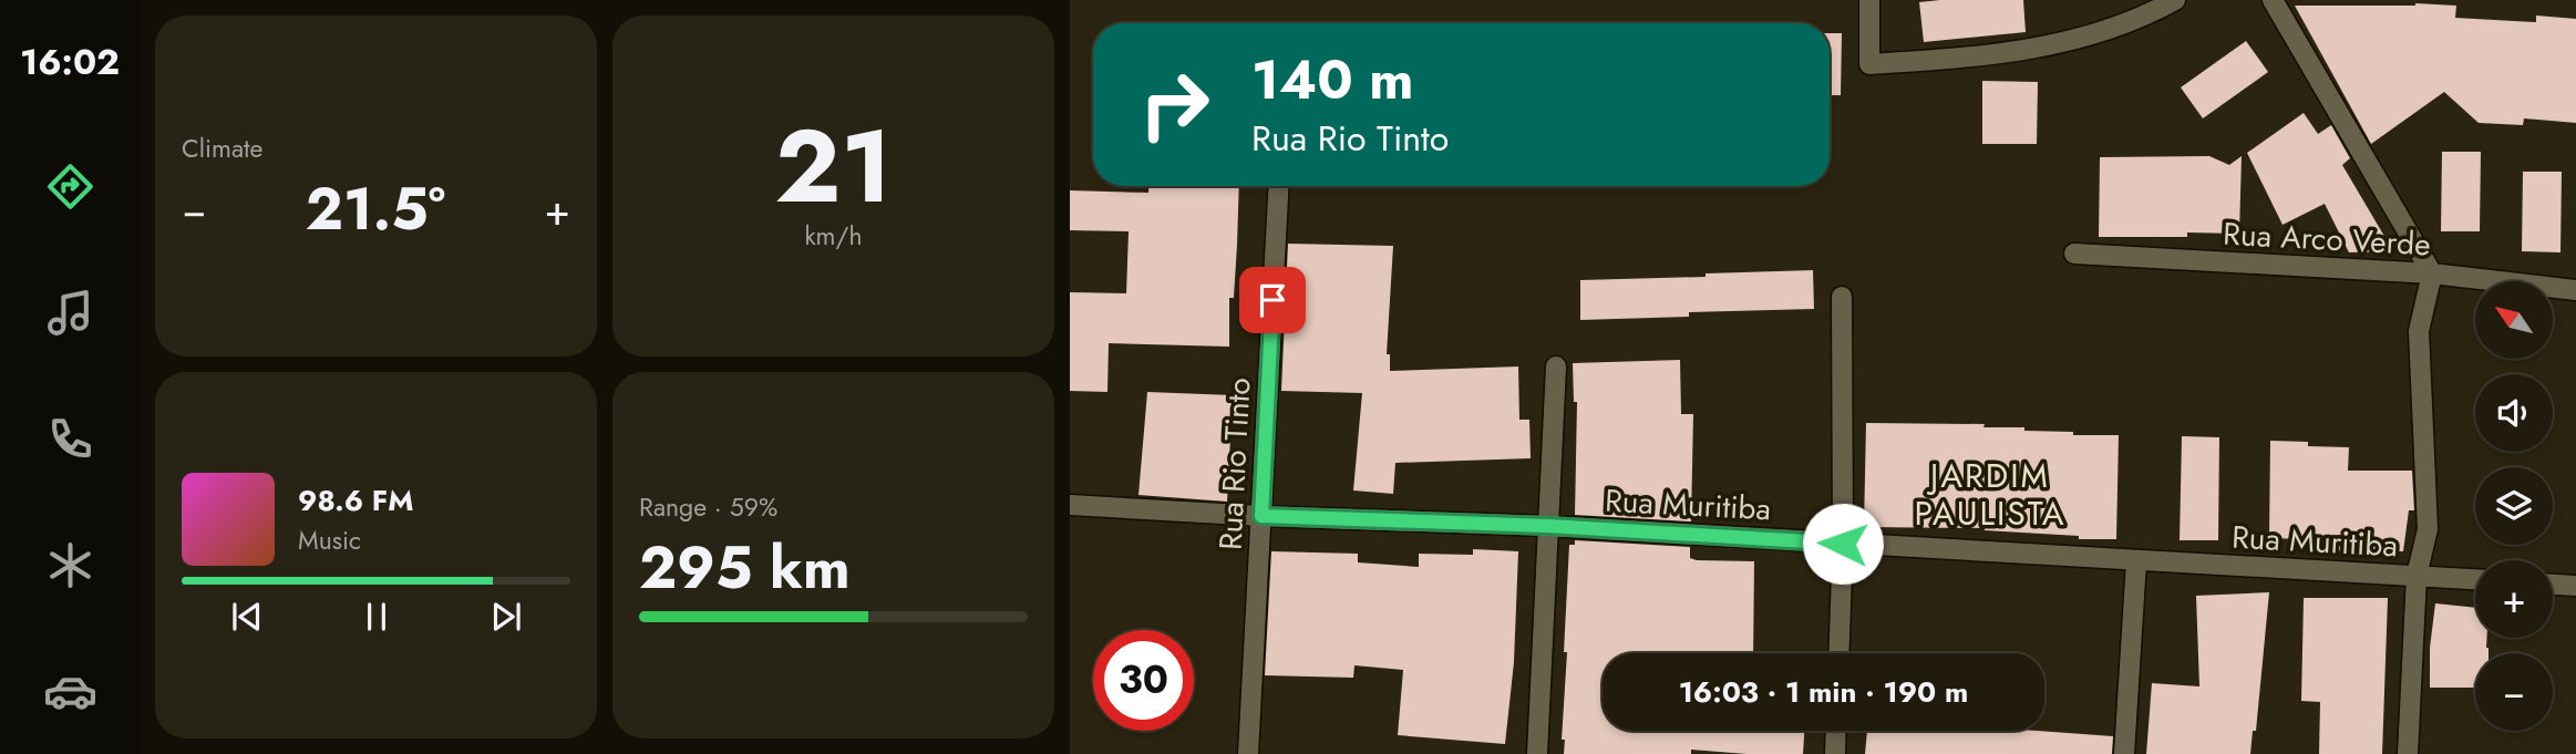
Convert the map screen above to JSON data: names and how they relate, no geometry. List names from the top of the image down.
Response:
{
  "streets": {
    "street": ["Rua Arco Verde", "Rua Rio Tinto", "Rua Muritiba"]
  },
  "crossings": [
    ["Rua Rio Tinto", "Rua Muritiba"]
  ],
  "districts": ["JARDIM PAULISTA"],
  "north": "top left",
  "page": {
    "tabs": "16:02",
    "tile": [
      "Climate",
      ["21", "km/h"],
      ["Range · 59%", "295 km"]
    ],
    "turn": ["140 m", "Rua Rio Tinto"],
    "heat": ["−", "21.5°", "+"],
    "map_buttons": ["+", "−"],
    "song": ["98.6 FM", "Music"],
    "limit": "30",
    "trip": "16:03 · 1 min · 190 m"
  }
}
